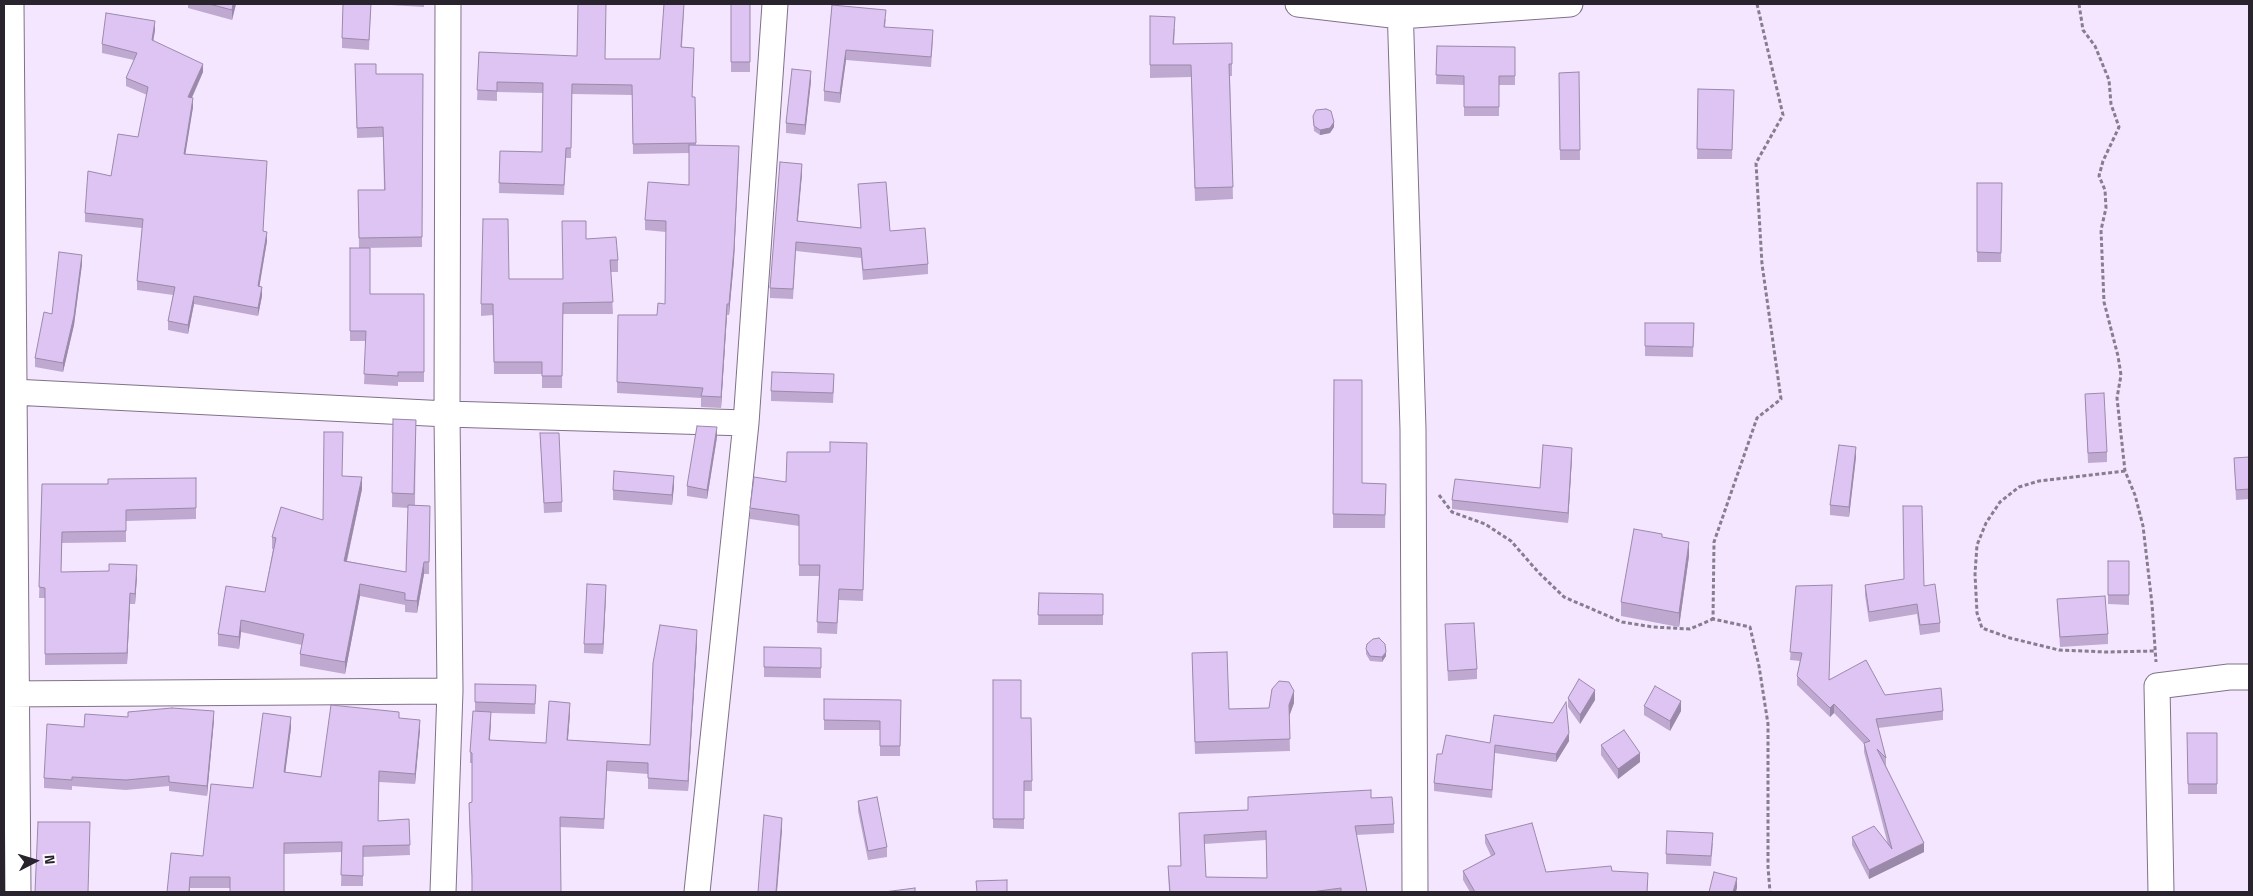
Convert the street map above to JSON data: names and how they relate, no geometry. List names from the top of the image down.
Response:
{
  "north": "right"
}
